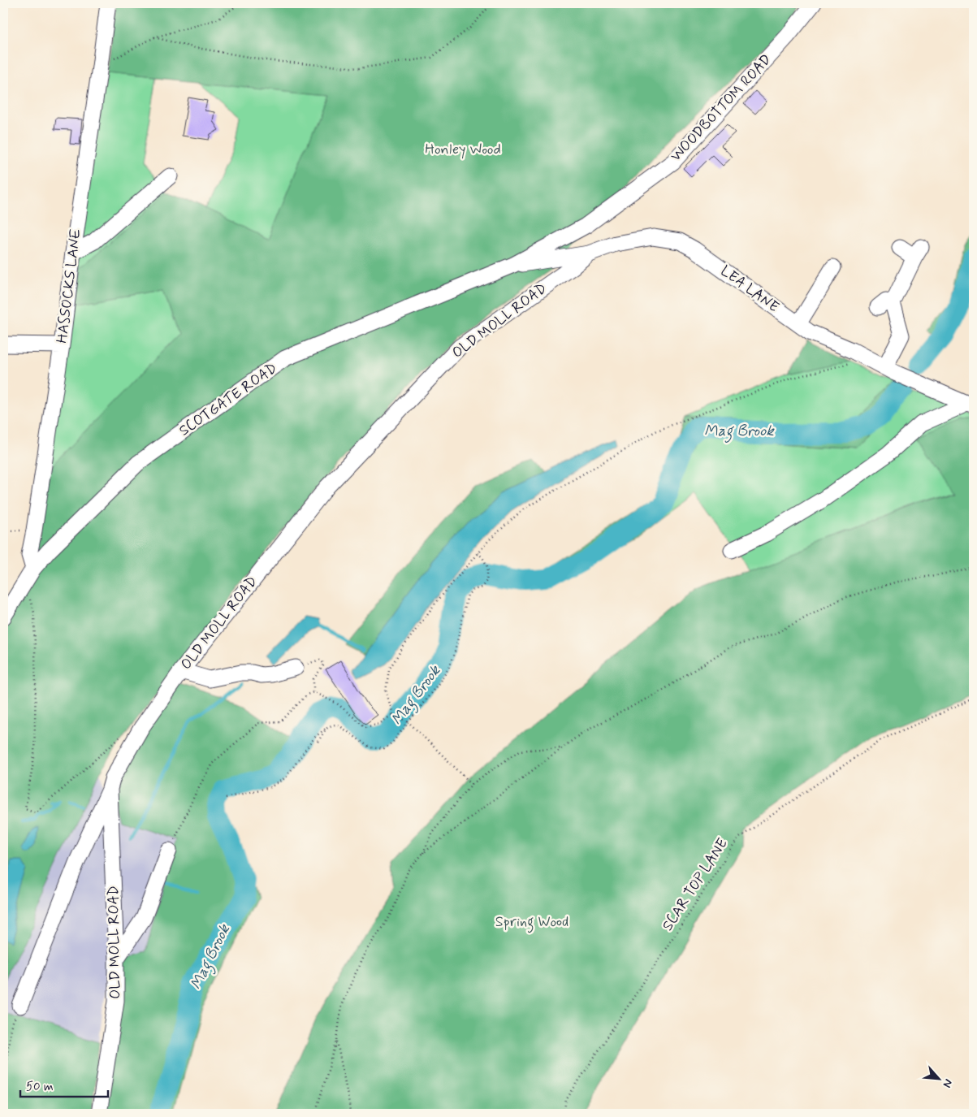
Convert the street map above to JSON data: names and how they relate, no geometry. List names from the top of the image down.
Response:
{
  "streets": {
    "street": [
      "WOODBOTTOM ROAD",
      "HASSOCKS LANE",
      "LEA LANE",
      "OLD MOLL ROAD",
      "SCOTGATE ROAD"
    ],
    "path": ["SCAR TOP LANE"]
  },
  "crossings": [
    ["WOODBOTTOM ROAD", "LEA LANE"],
    ["WOODBOTTOM ROAD", "SCOTGATE ROAD"],
    ["HASSOCKS LANE", "SCOTGATE ROAD"],
    ["LEA LANE", "OLD MOLL ROAD"],
    ["LEA LANE", "SCOTGATE ROAD"]
  ],
  "water": ["Mag Brook"],
  "parks": ["Honley Wood", "Spring Wood"],
  "scale_bar": "50 m",
  "north": "bottom right"
}
